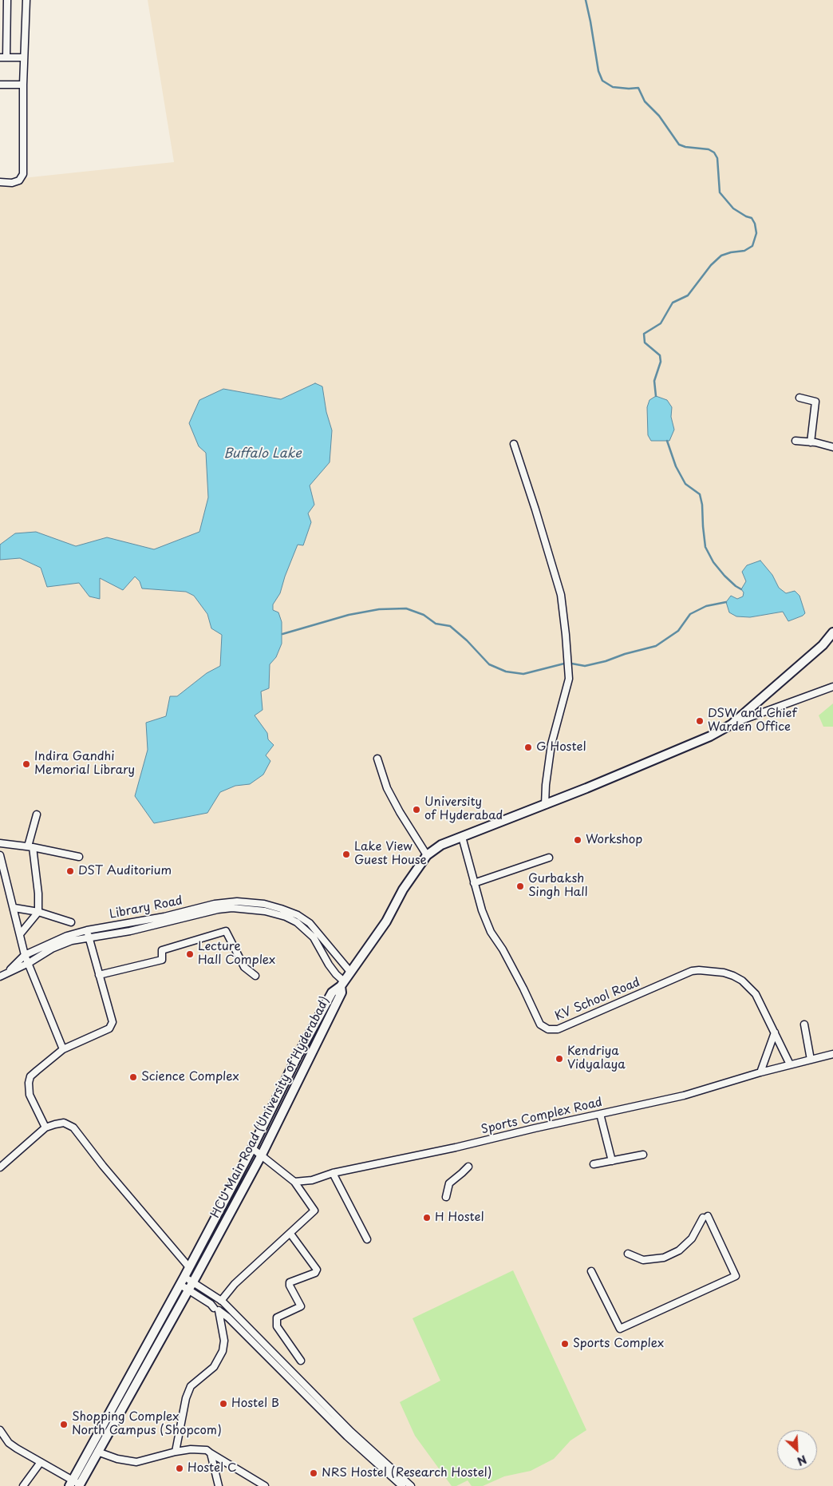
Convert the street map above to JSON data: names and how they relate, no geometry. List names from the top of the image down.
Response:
{
  "streets": {
    "street": [
      "Library Road",
      "KV School Road",
      "HCU Main Road (University of Hyderabad)",
      "Sports Complex Road"
    ]
  },
  "crossings": [
    ["KV School Road", "Sports Complex Road"]
  ],
  "water": ["Buffalo Lake"],
  "places": [
    "DSW and Chief Warden Office",
    "G Hostel",
    "Indira Gandhi Memorial Library",
    "University of Hyderabad",
    "Workshop",
    "Lake View Guest House",
    "DST Auditorium",
    "Gurbaksh Singh Hall",
    "Lecture Hall Complex",
    "Kendriya Vidyalaya",
    "Science Complex",
    "H Hostel",
    "Sports Complex",
    "Hostel B",
    "Shopping Complex North Campus (Shopcom)",
    "Hostel C",
    "NRS Hostel (Research Hostel)"
  ],
  "north": "bottom right"
}
